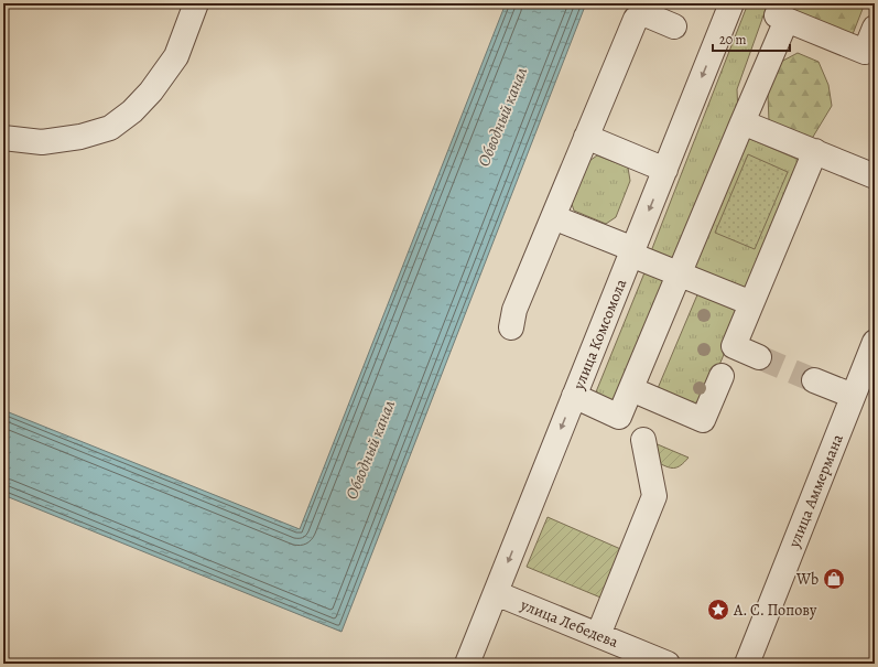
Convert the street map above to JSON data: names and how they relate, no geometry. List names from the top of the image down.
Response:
{
  "streets": {
    "street": ["улица Комсомола", "улица Аммермана", "улица Лебедева"]
  },
  "crossings": [
    ["улица Комсомола", "улица Лебедева"]
  ],
  "water": ["Обводный канал"],
  "places": {
    "shop": ["Wb"],
    "place": ["А. С. Попову"]
  },
  "scale_bar": "20 m"
}
